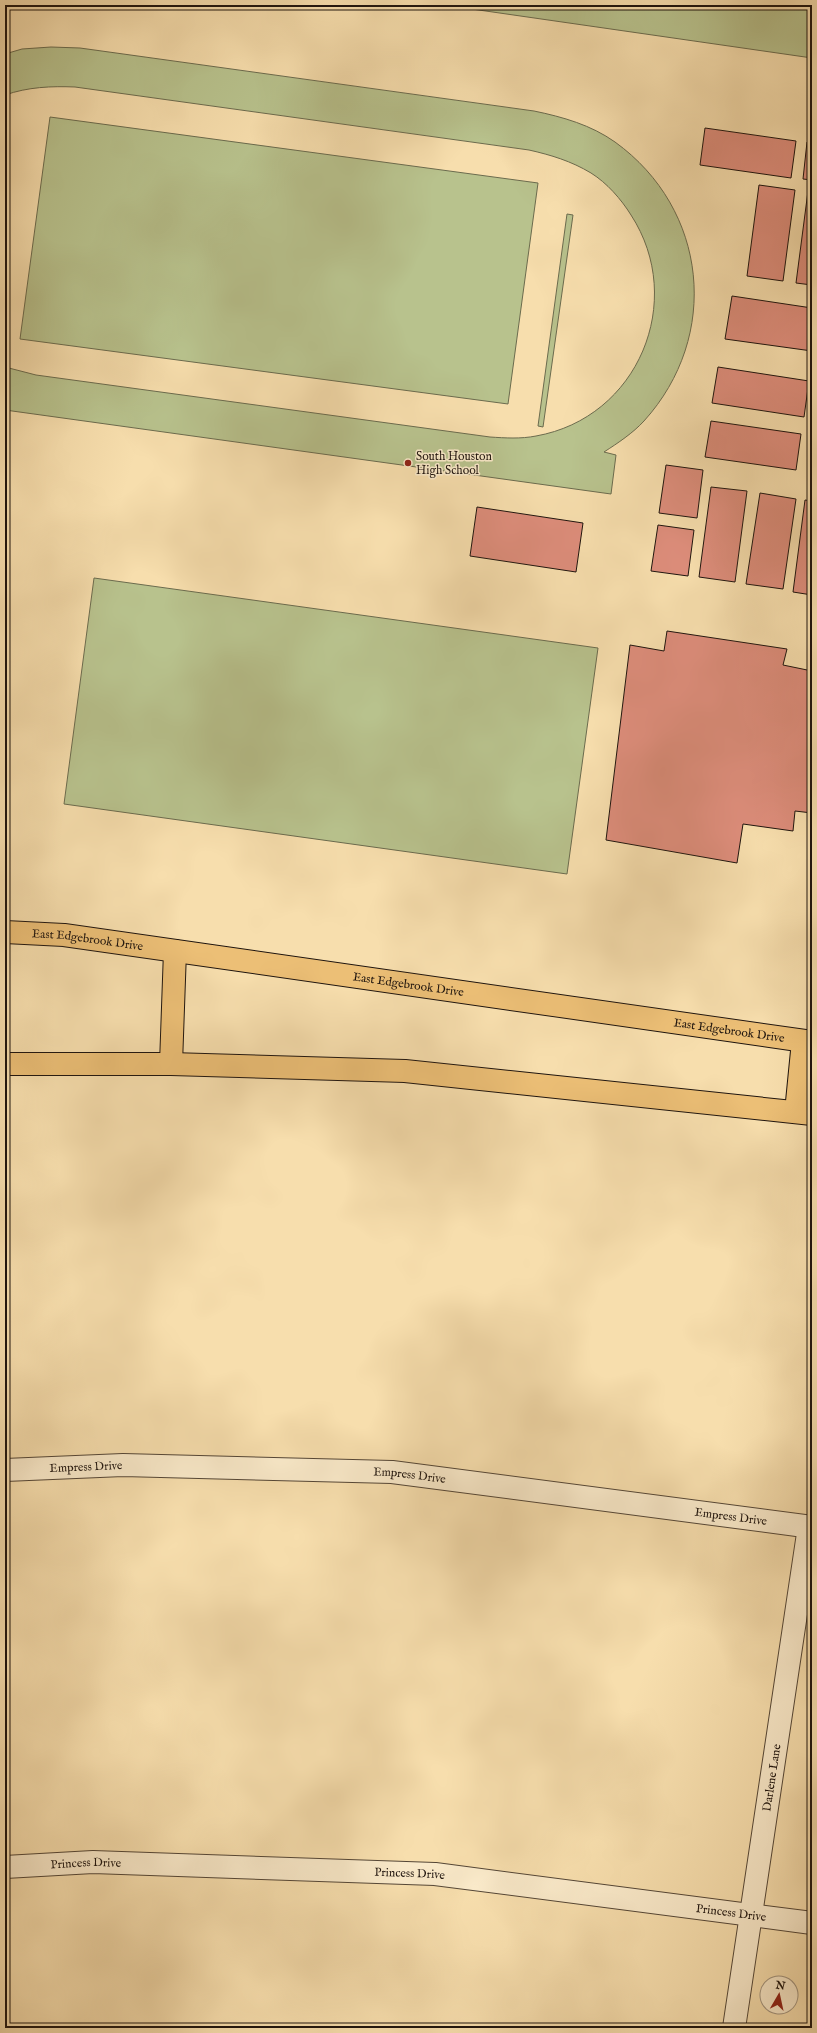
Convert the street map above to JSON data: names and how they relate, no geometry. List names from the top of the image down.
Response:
{
  "streets": {
    "main road": ["East Edgebrook Drive"],
    "street": ["Empress Drive", "Darlene Lane", "Princess Drive"]
  },
  "crossings": [
    ["Empress Drive", "Darlene Lane"],
    ["Darlene Lane", "Princess Drive"]
  ],
  "places": ["South Houston High School"],
  "north": "top"
}
